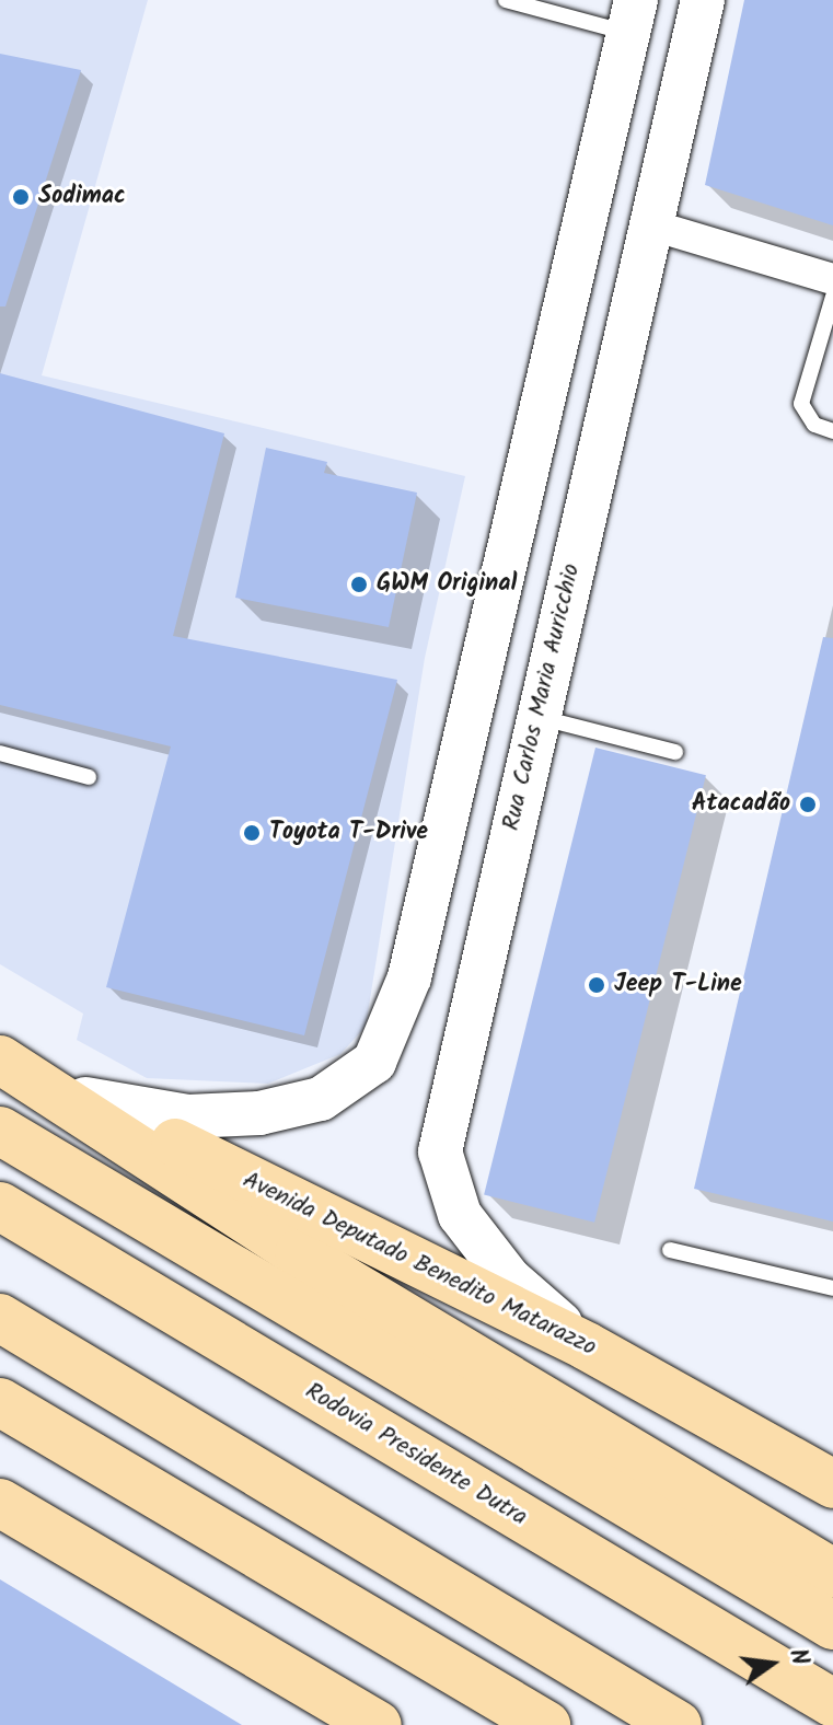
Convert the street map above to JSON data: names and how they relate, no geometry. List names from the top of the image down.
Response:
{
  "streets": {
    "main road": ["Rua Carlos Maria Auricchio", "Avenida Deputado Benedito Matarazzo", "Rodovia Presidente Dutra"]
  },
  "crossings": [
    ["Rua Carlos Maria Auricchio", "Avenida Deputado Benedito Matarazzo"]
  ],
  "places": [
    "Sodimac",
    "GWM Original",
    "Atacadão",
    "Toyota T-Drive",
    "Jeep T-Line"
  ],
  "north": "right"
}
